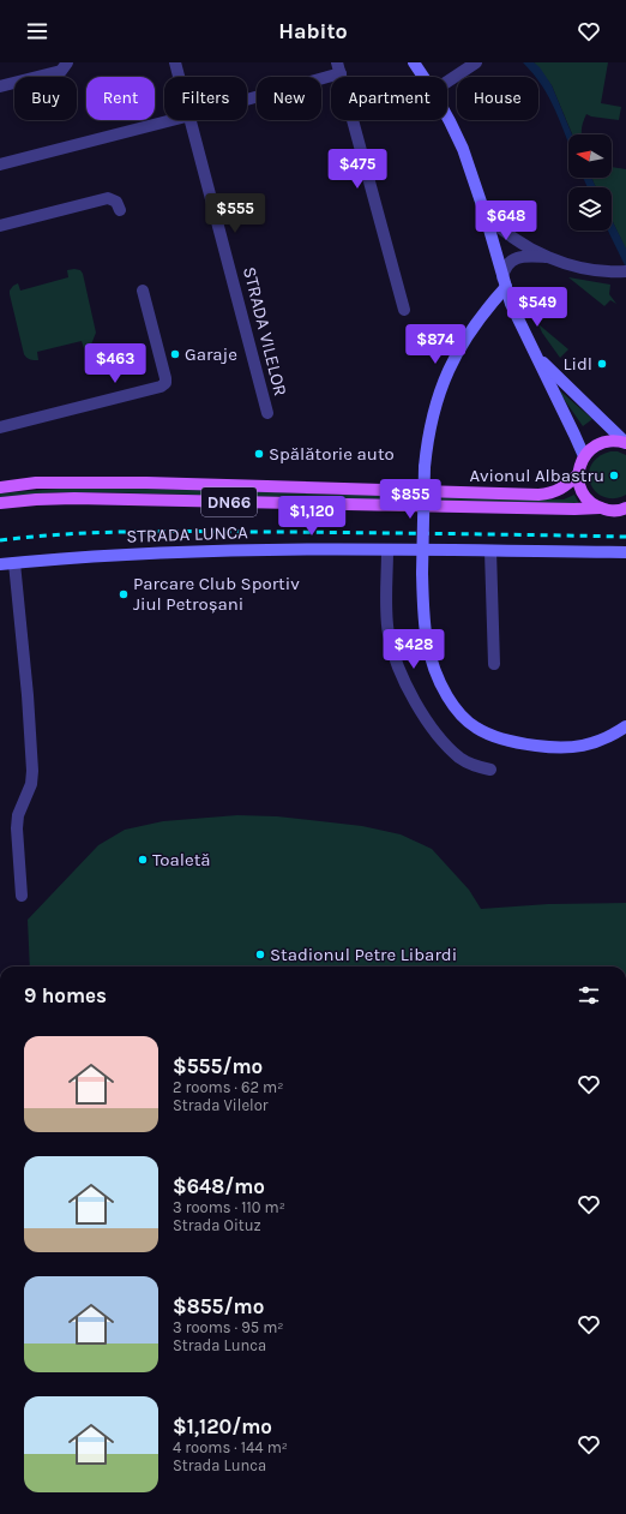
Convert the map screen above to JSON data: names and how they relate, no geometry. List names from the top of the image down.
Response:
{
  "streets": {
    "main road": ["DN66", "STRADA LUNCA"],
    "street": ["STRADA VILELOR"]
  },
  "places": [
    "Garaje",
    "Lidl",
    "Spălătorie auto",
    "Avionul Albastru",
    "Parcare Club Sportiv Jiul Petroșani",
    "Toaletă",
    "Stadionul Petre Libardi"
  ],
  "north": "left",
  "page": {
    "header": "Habito",
    "chip": [
      "Buy",
      "Rent",
      "Filters",
      "New",
      "Apartment",
      "House"
    ],
    "price": [
      "$475",
      "$555",
      "$648",
      "$549",
      "$874",
      "$463",
      "$855",
      "$1,120",
      "$428"
    ],
    "heading": "9 homes",
    "list": [
      {
        "name": "$555/mo",
        "note": "2 rooms · 62 m² · Strada Vilelor"
      },
      {
        "name": "$648/mo",
        "note": "3 rooms · 110 m² · Strada Oituz"
      },
      {
        "name": "$855/mo",
        "note": "3 rooms · 95 m² · Strada Lunca"
      },
      {
        "name": "$1,120/mo",
        "note": "4 rooms · 144 m² · Strada Lunca"
      }
    ]
  }
}
